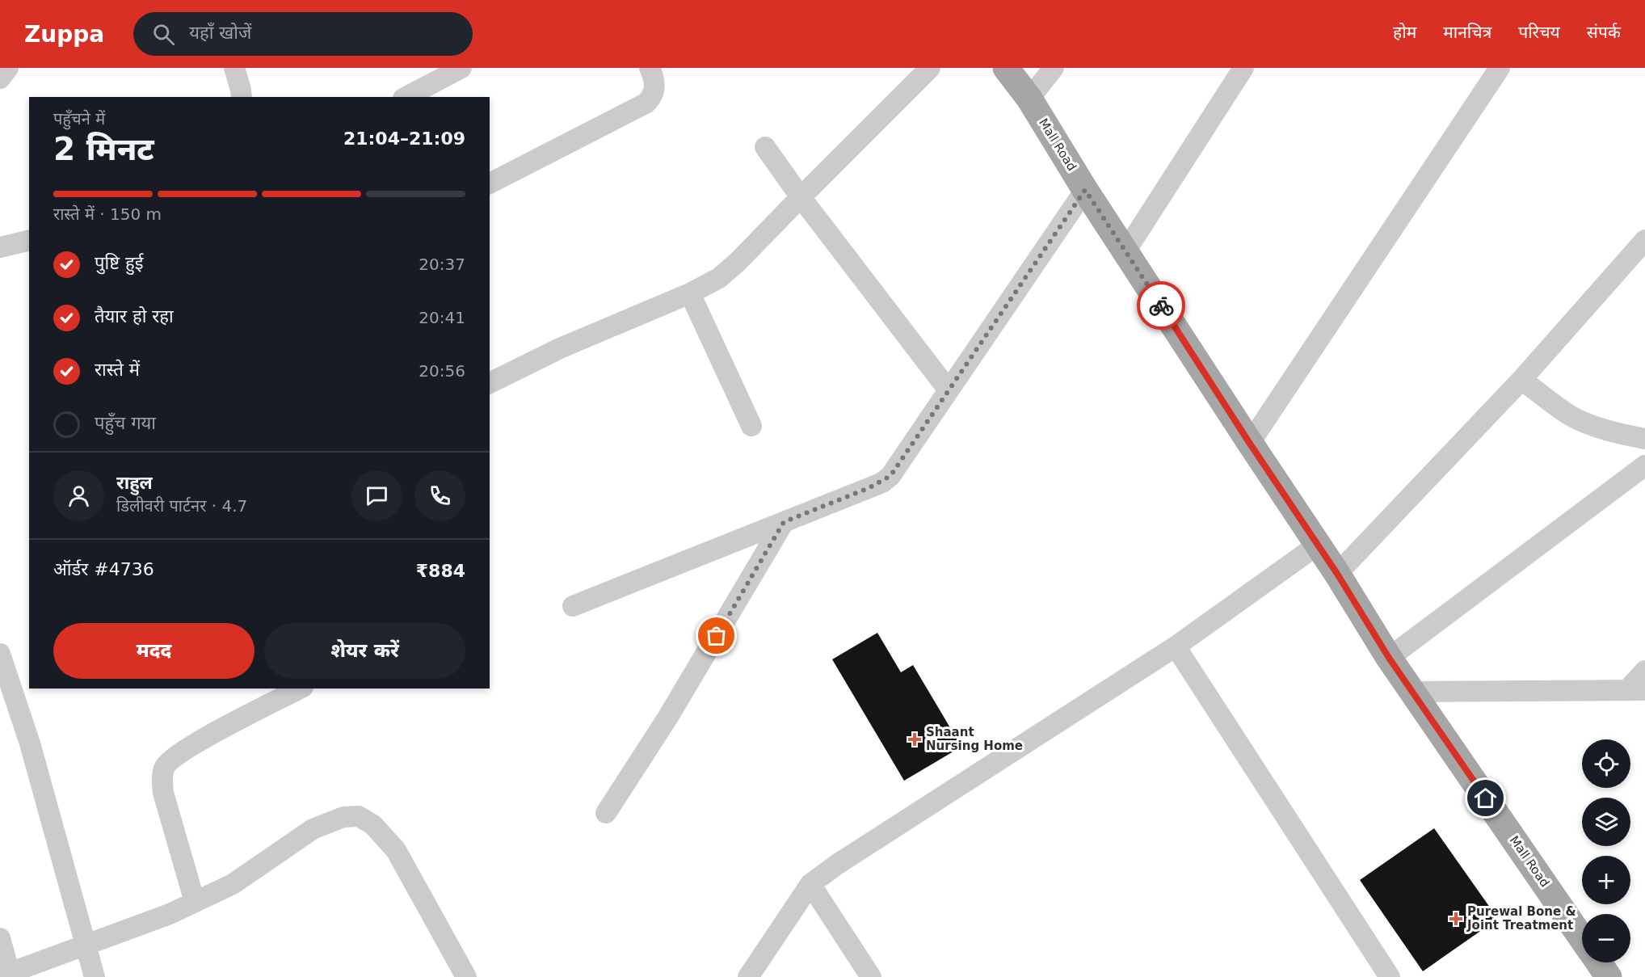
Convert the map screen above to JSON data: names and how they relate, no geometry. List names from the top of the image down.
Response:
{
  "streets": {
    "main road": ["Mall Road"]
  },
  "places": {
    "health": ["Shaant Nursing Home", "Purewal Bone & Joint Treatment"]
  },
  "page": {
    "header": "Zuppa",
    "search": "यहाँ खोजें",
    "nav": [
      "होम",
      "मानचित्र",
      "परिचय",
      "संपर्क"
    ],
    "heading": ["2 मिनट", "पहुँचने में", "21:04–21:09"],
    "panel": [
      "राहुल",
      "डिलीवरी पार्टनर · 4.7",
      "ऑर्डर #4736",
      "₹884"
    ],
    "bar": "रास्ते में · 150 m",
    "list": [
      ["पुष्टि हुई", "20:37"],
      ["तैयार हो रहा", "20:41"],
      ["रास्ते में", "20:56"],
      "पहुँच गया"
    ],
    "buttons": ["मदद", "शेयर करें"],
    "map_buttons": ["+", "−"]
  }
}
